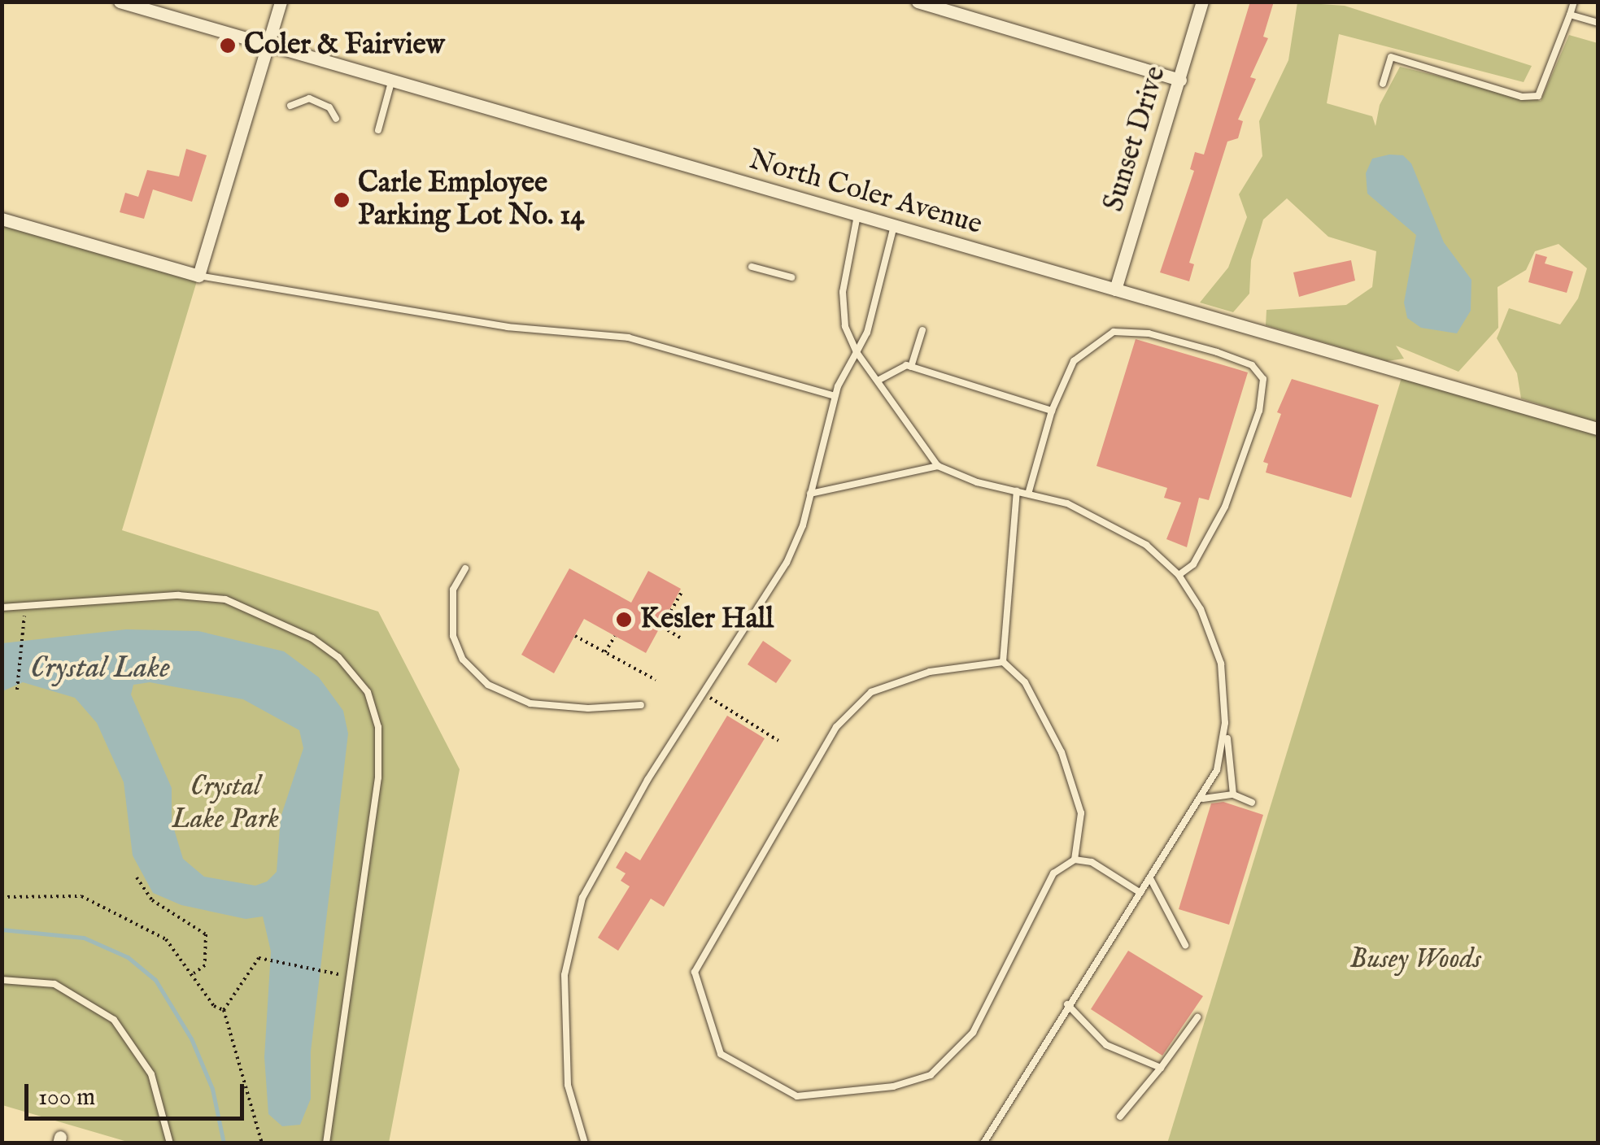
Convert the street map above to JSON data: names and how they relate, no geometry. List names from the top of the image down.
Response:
{
  "streets": {
    "street": ["Sunset Drive", "North Coler Avenue"]
  },
  "crossings": [
    ["Sunset Drive", "North Coler Avenue"]
  ],
  "water": ["Crystal Lake"],
  "parks": ["Crystal Lake Park", "Busey Woods"],
  "places": ["Coler & Fairview", "Carle Employee Parking Lot No. 14", "Kesler Hall"],
  "scale_bar": "100 m"
}
